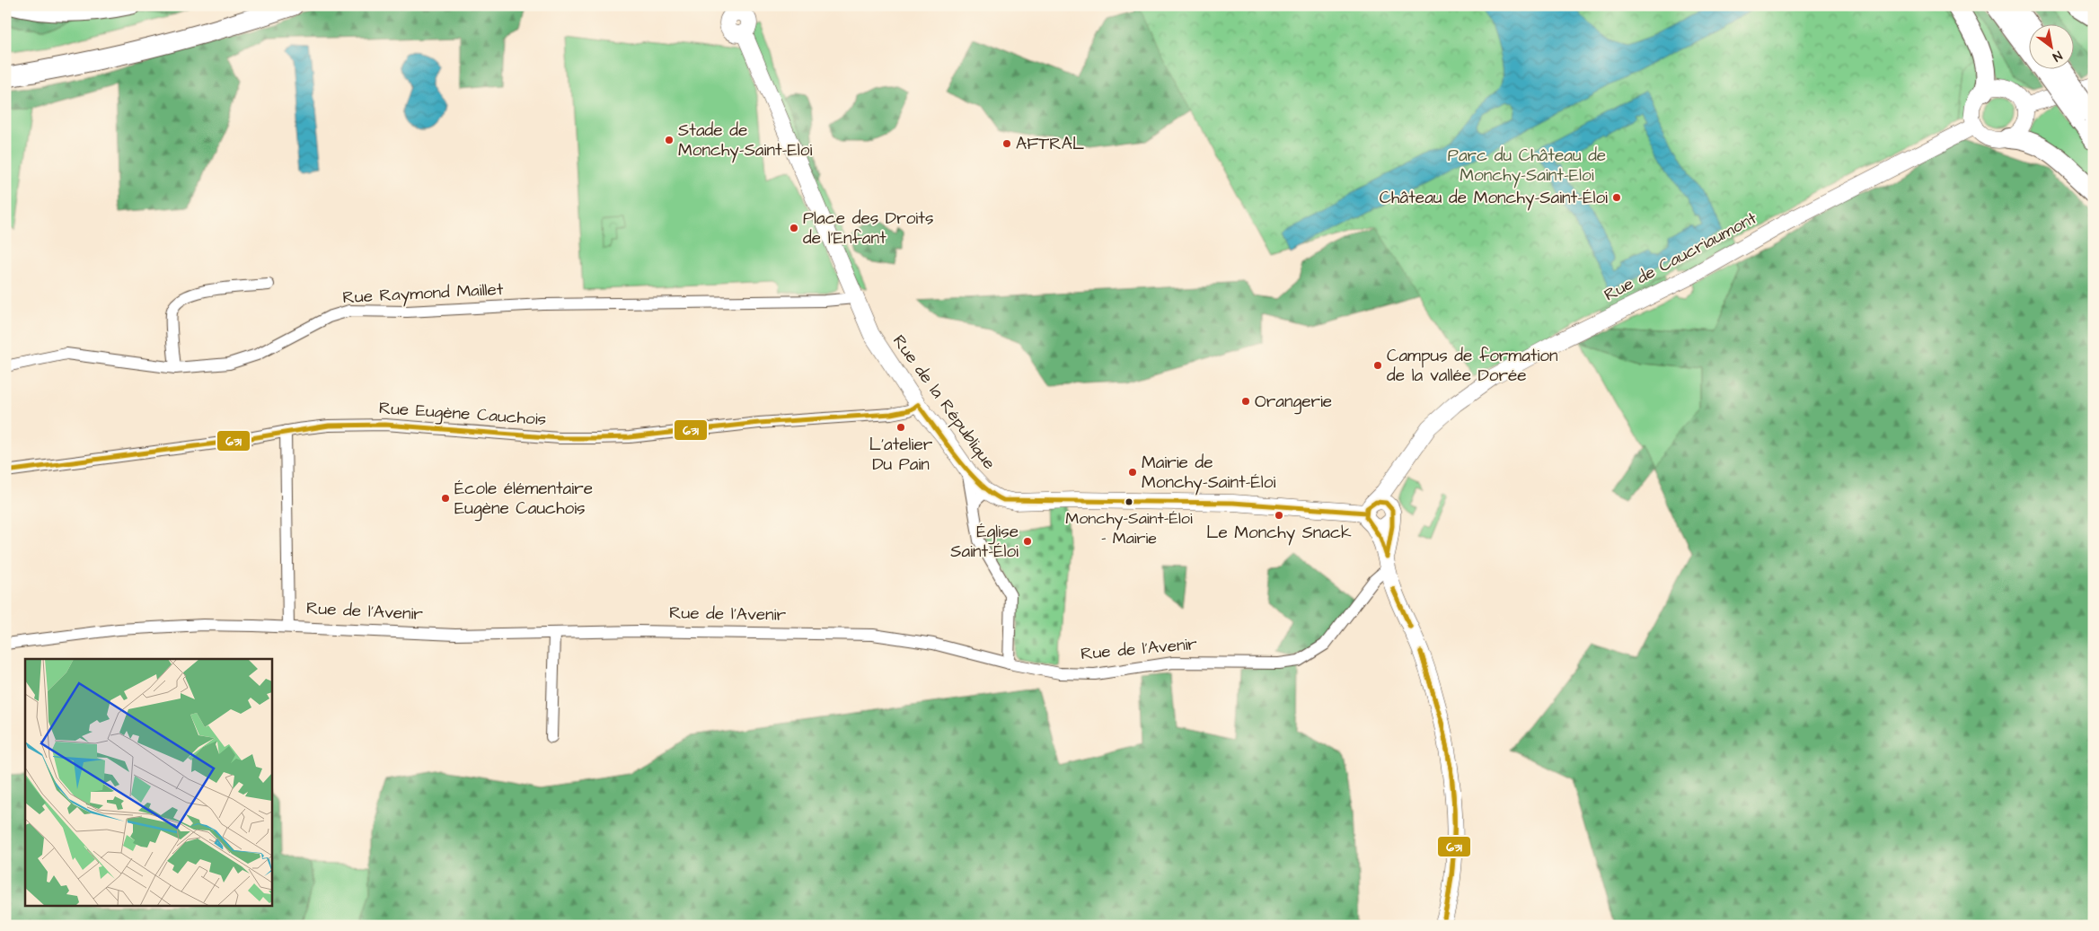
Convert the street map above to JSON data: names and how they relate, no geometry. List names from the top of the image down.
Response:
{
  "streets": {
    "street": [
      "Rue de Caucriaumont",
      "Rue Raymond Maillet",
      "Rue de la République",
      "Rue Eugène Cauchois",
      "Rue de l'Avenir"
    ]
  },
  "crossings": [
    ["Rue Raymond Maillet", "Rue de la République"],
    ["Rue de la République", "Rue Eugène Cauchois"]
  ],
  "parks": ["Parc du Château de Monchy-Saint-Eloi"],
  "places": [
    "Stade de Monchy-Saint-Eloi",
    "AFTRAL",
    "Château de Monchy-Saint-Éloi",
    "Place des Droits de l'Enfant",
    "Campus de formation de la vallée Dorée",
    "Orangerie",
    "L'atelier Du Pain",
    "Mairie de Monchy-Saint-Éloi",
    "École élémentaire Eugène Cauchois",
    "Monchy-Saint-Éloi – Mairie",
    "Le Monchy Snack",
    "Église Saint-Éloi"
  ],
  "lines": ["transit line 631"],
  "north": "bottom right"
}
